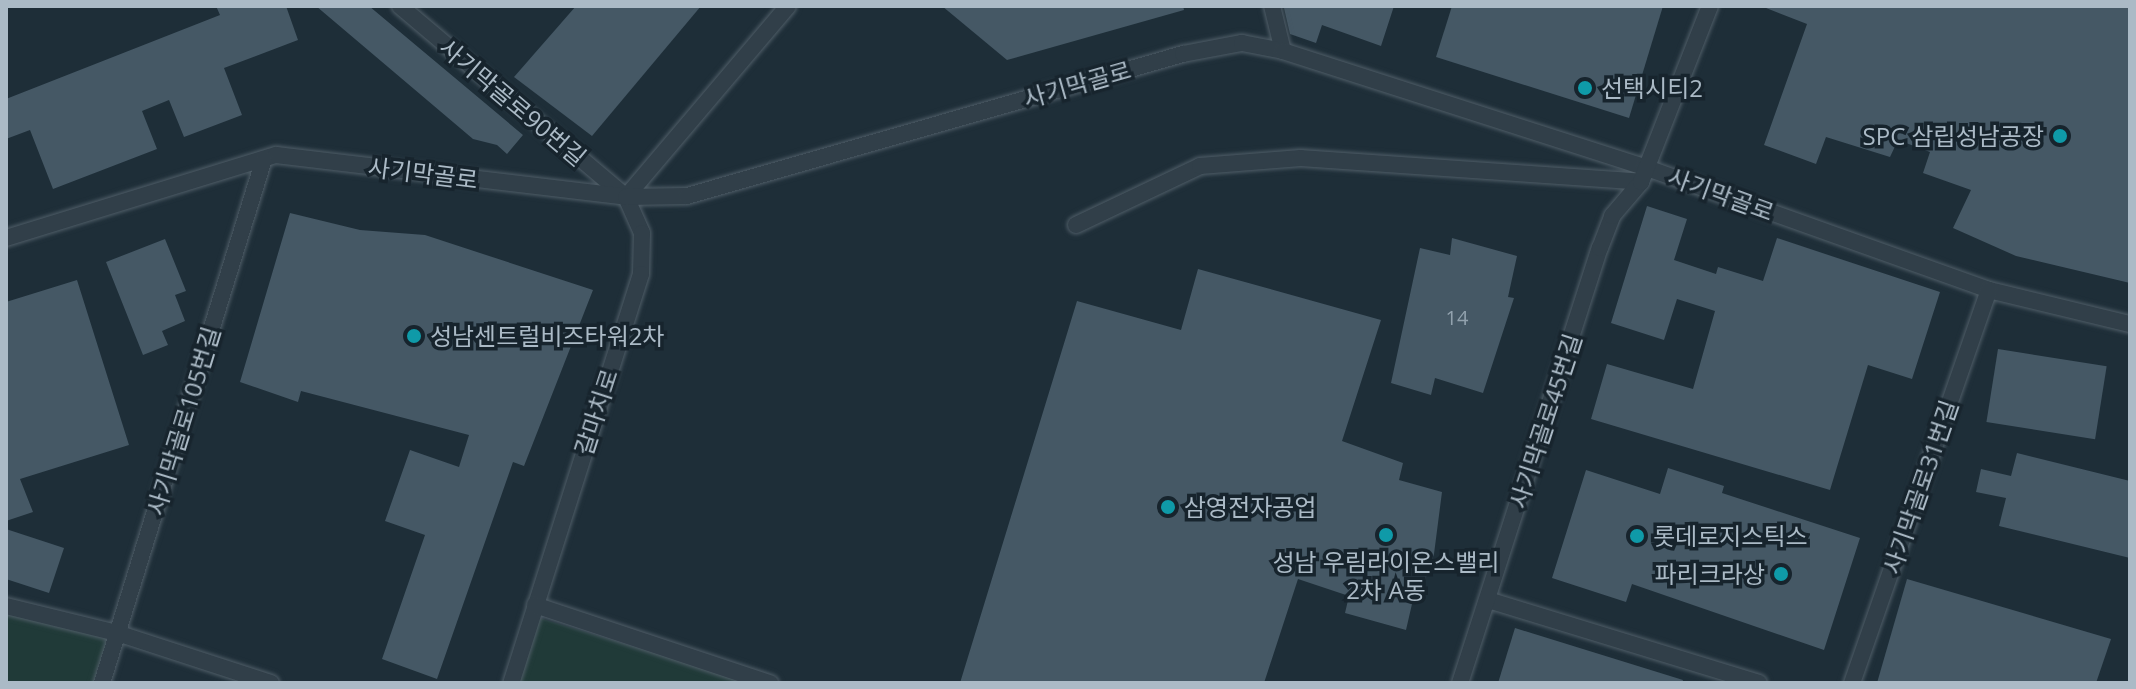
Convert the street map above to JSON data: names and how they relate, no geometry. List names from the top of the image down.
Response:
{
  "streets": {
    "street": [
      "사기막골로",
      "사기막골로90번길",
      "갈마치로",
      "사기막골로105번길",
      "사기막골로45번길",
      "사기막골로31번길"
    ]
  },
  "crossings": [
    ["사기막골로", "사기막골로90번길"],
    ["사기막골로", "갈마치로"],
    ["사기막골로", "사기막골로105번길"],
    ["사기막골로", "사기막골로45번길"],
    ["사기막골로", "사기막골로31번길"],
    ["사기막골로90번길", "갈마치로"]
  ],
  "places": [
    "선택시티2",
    "SPC 삼립성남공장",
    "성남센트럴비즈타워2차",
    "삼영전자공업",
    "성남 우림라이온스밸리 2차 A동",
    "롯데로지스틱스",
    "파리크라상"
  ],
  "house_numbers": ["14"]
}
